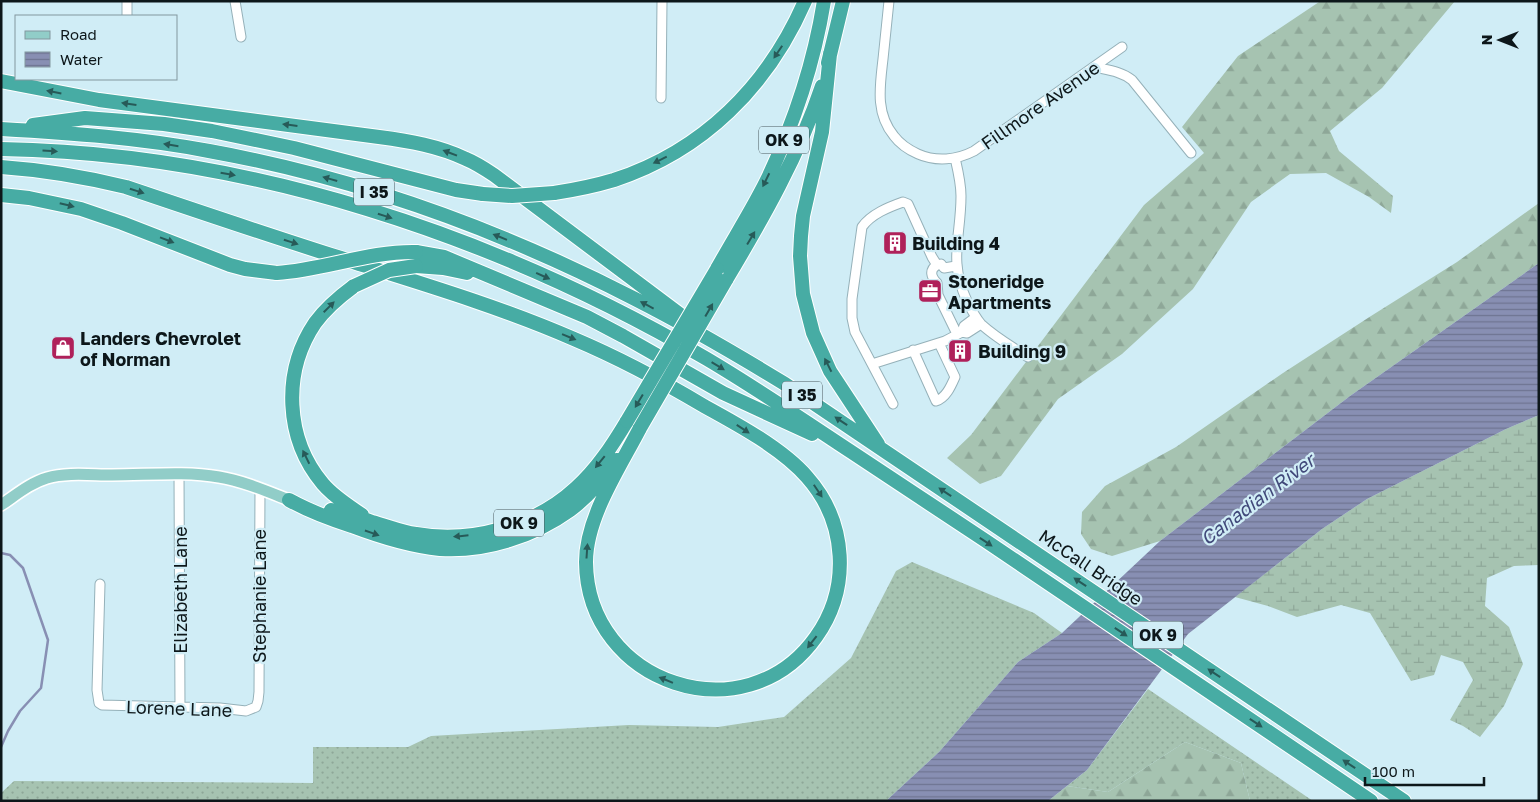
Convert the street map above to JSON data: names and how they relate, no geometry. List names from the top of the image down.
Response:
{
  "streets": {
    "highway": ["OK 9", "I 35", "McCall Bridge"],
    "street": [
      "Fillmore Avenue",
      "Elizabeth Lane",
      "Stephanie Lane",
      "Lorene Lane"
    ]
  },
  "crossings": [
    ["OK 9", "I 35"],
    ["OK 9", "McCall Bridge"],
    ["I 35", "McCall Bridge"],
    ["Elizabeth Lane", "Lorene Lane"],
    ["Stephanie Lane", "Lorene Lane"]
  ],
  "water": ["Canadian River"],
  "places": {
    "building": ["Building 4", "Building 9"],
    "office": ["Stoneridge Apartments"],
    "shop": ["Landers Chevrolet of Norman"]
  },
  "legend": ["Road", "Water"],
  "scale_bar": "100 m",
  "north": "left"
}
